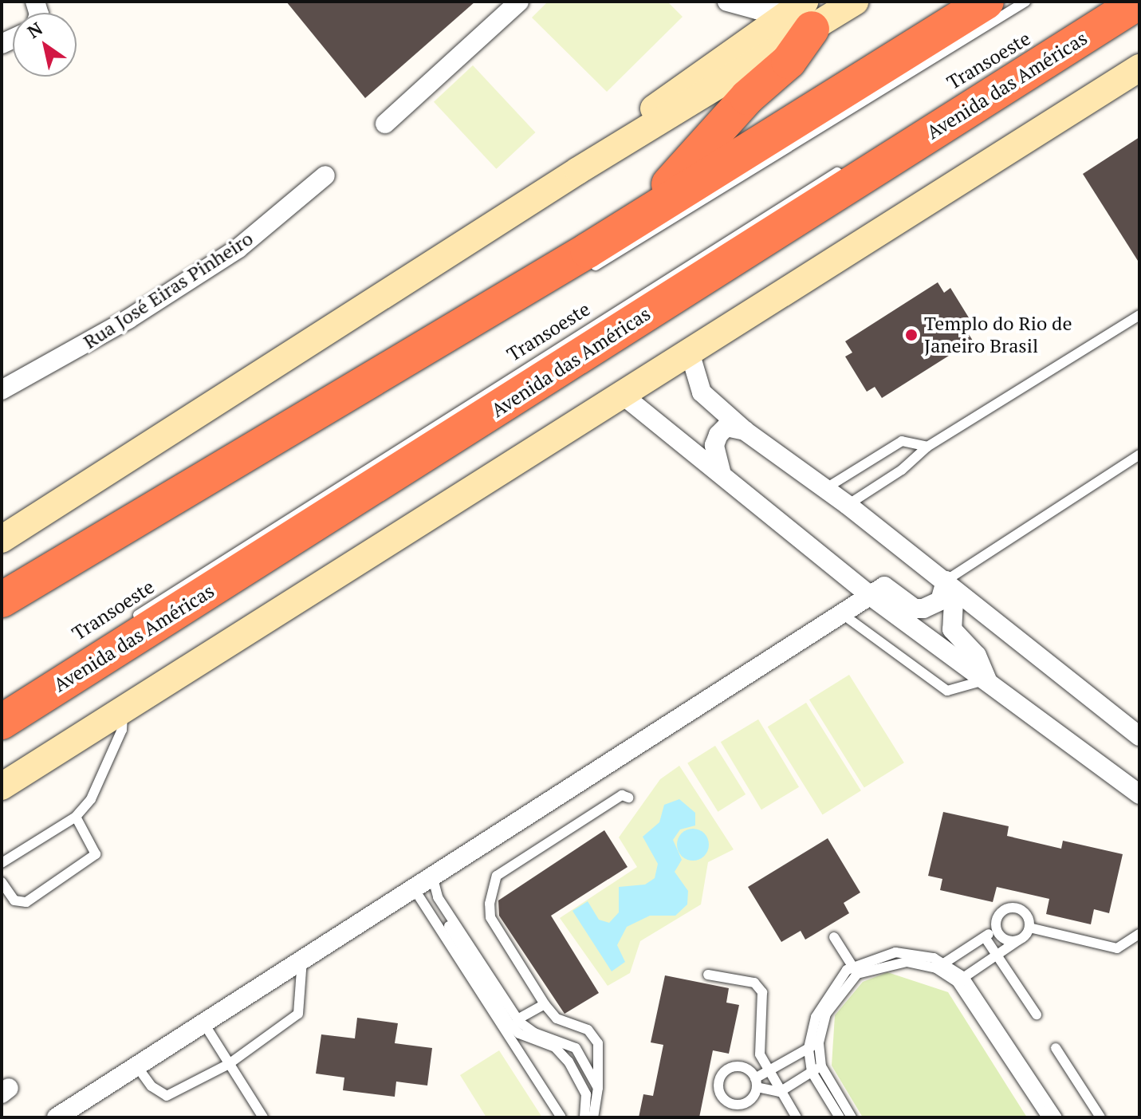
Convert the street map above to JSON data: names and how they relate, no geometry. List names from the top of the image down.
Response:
{
  "streets": {
    "highway": ["Avenida das Américas"],
    "street": ["Rua José Eiras Pinheiro"],
    "lane": ["Transoeste"]
  },
  "crossings": [
    ["Transoeste", "Avenida das Américas"]
  ],
  "places": ["Templo do Rio de Janeiro Brasil"],
  "north": "top left"
}
